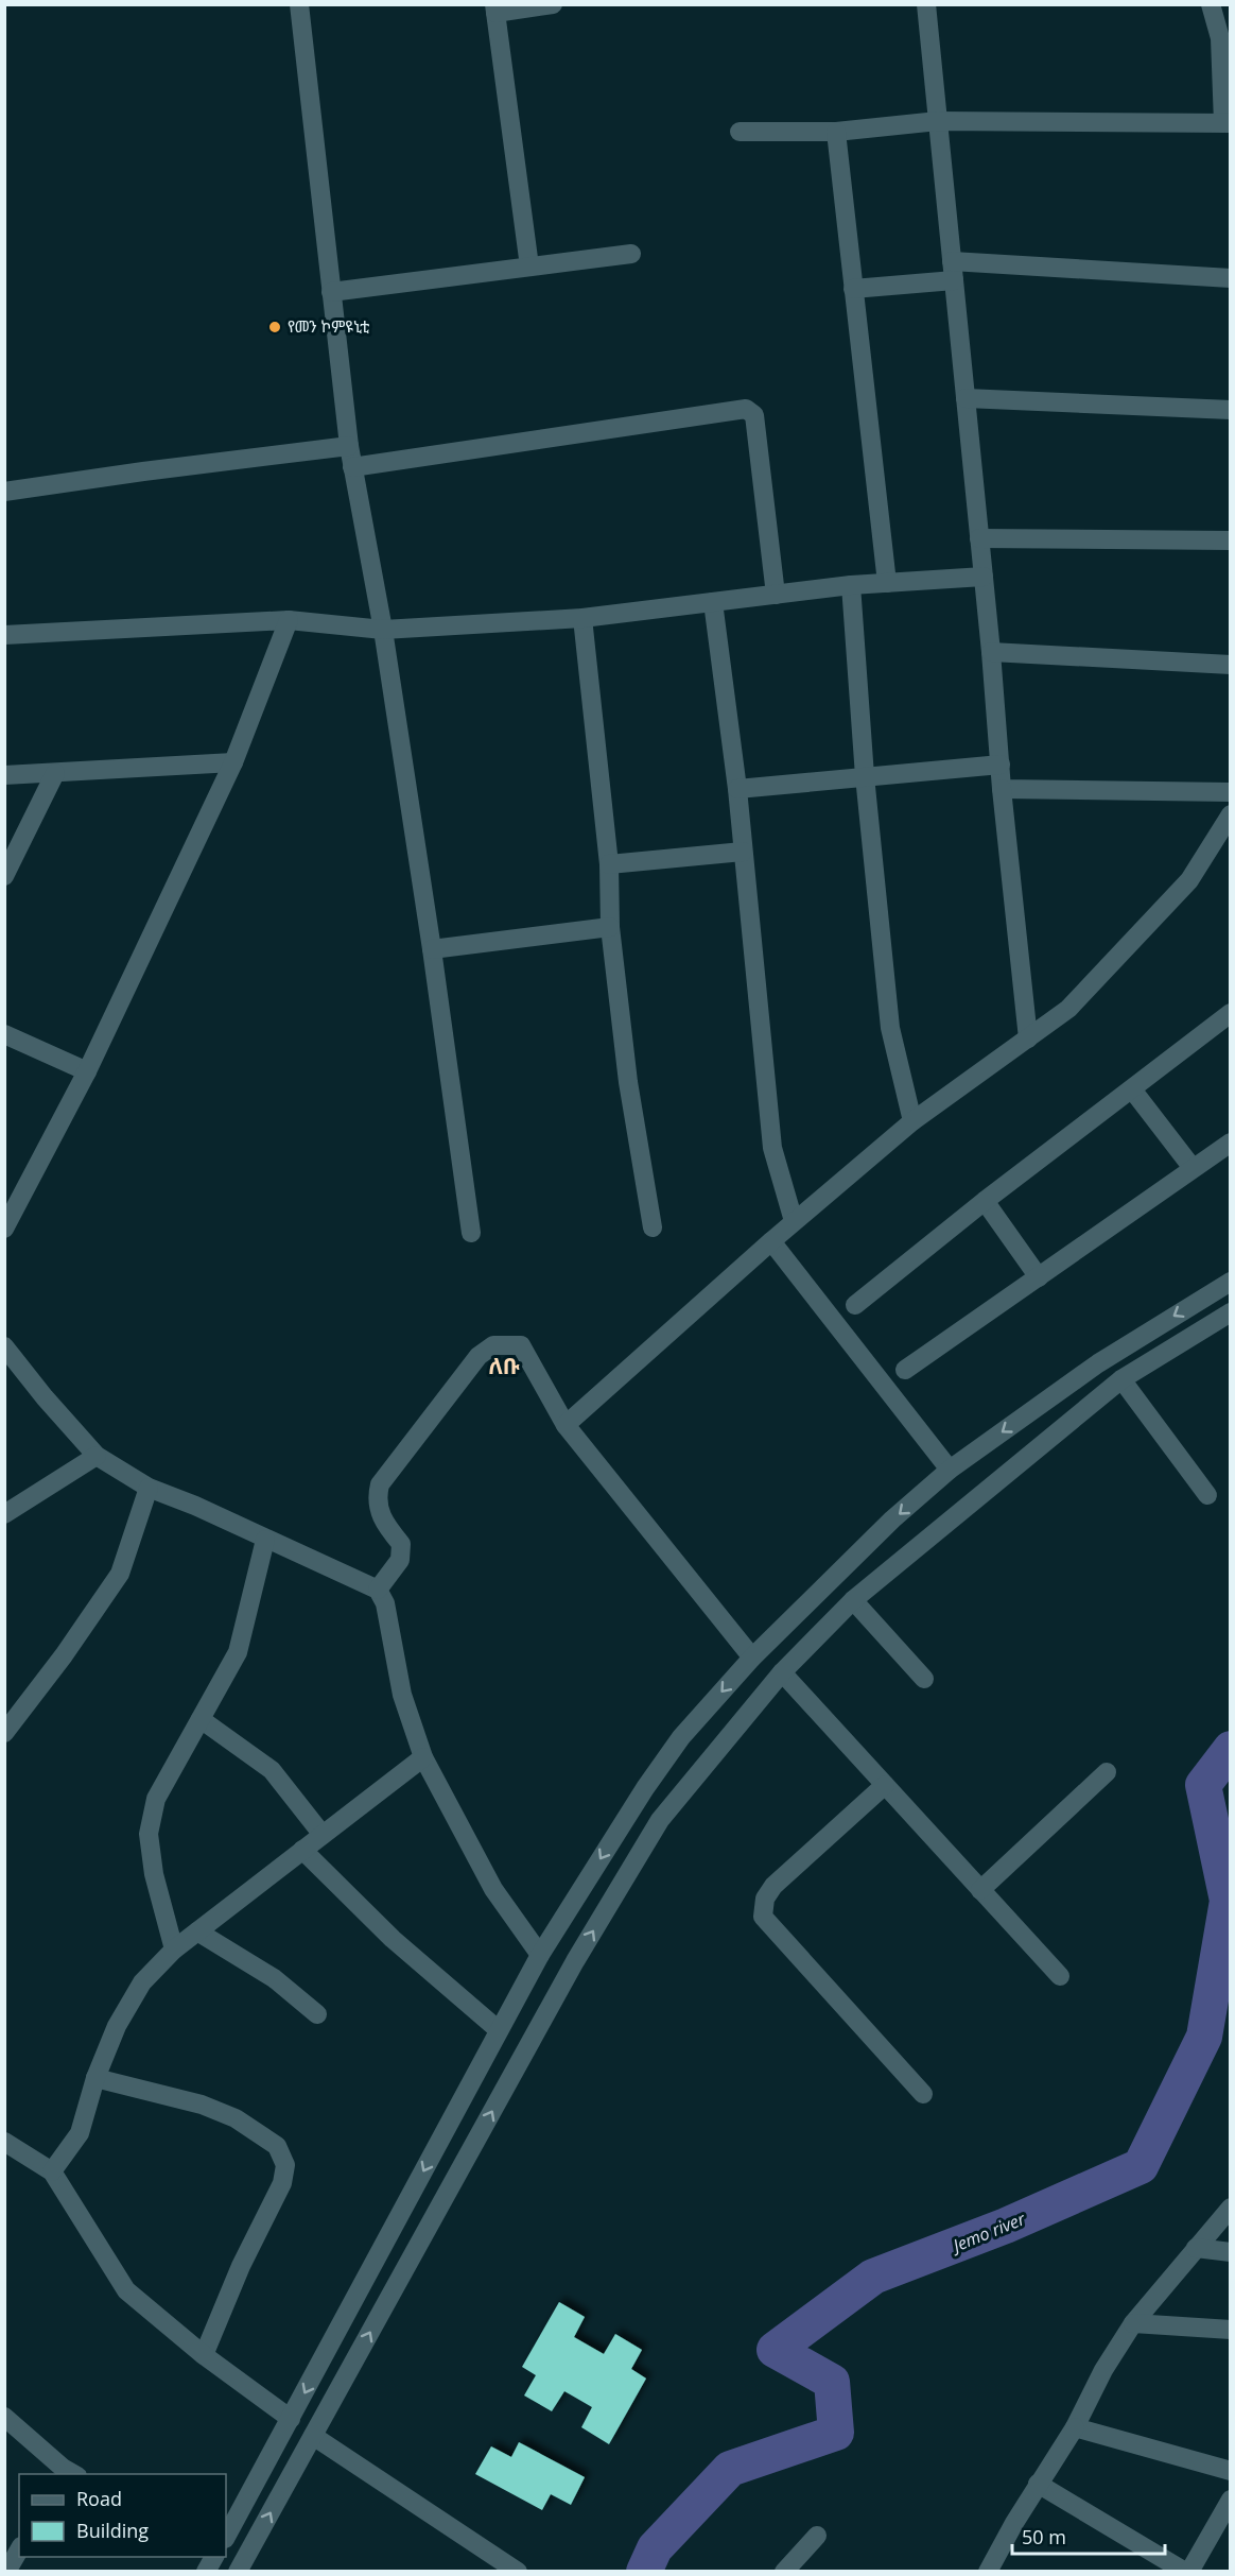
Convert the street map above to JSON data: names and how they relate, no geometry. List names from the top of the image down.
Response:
{
  "districts": ["ለቡ"],
  "water": ["Jemo river"],
  "places": ["የመን ኮምዩኒቲ"],
  "legend": ["Road", "Building"],
  "scale_bar": "50 m"
}
